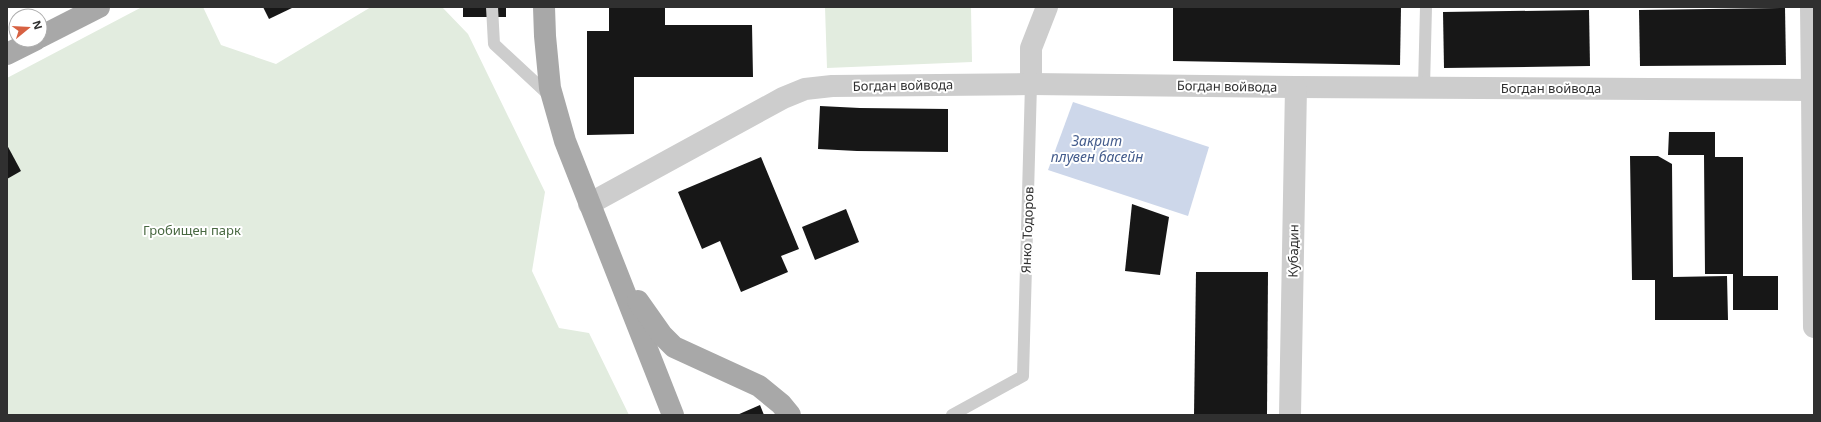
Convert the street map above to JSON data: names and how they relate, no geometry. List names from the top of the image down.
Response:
{
  "streets": {
    "street": ["Богдан войвода", "Янко Тодоров", "Кубадин"]
  },
  "crossings": [
    ["Богдан войвода", "Янко Тодоров"],
    ["Богдан войвода", "Кубадин"]
  ],
  "water": ["Закрит плувен басейн"],
  "parks": ["Гробищен парк"],
  "north": "right"
}
